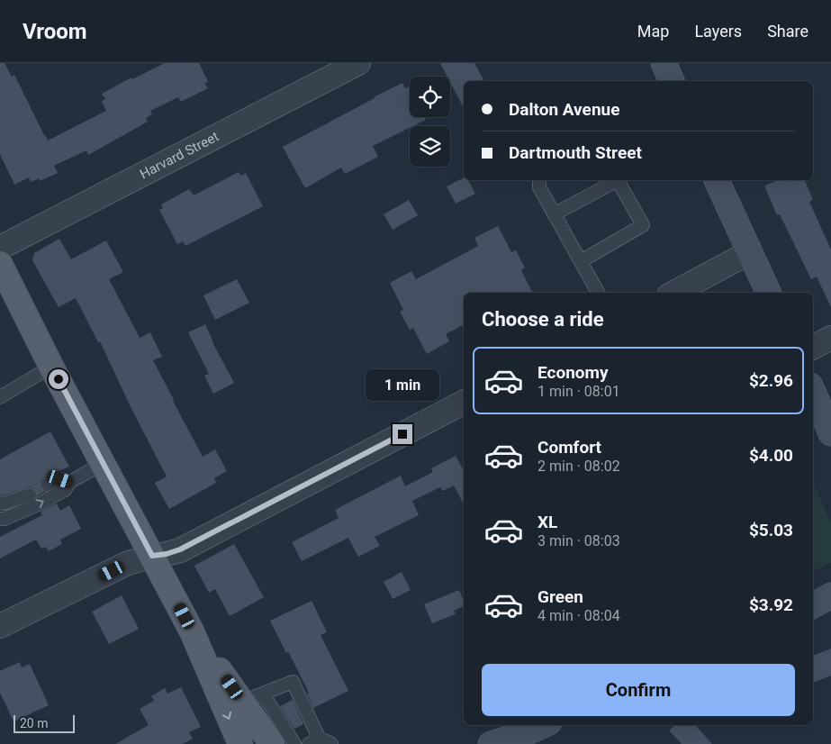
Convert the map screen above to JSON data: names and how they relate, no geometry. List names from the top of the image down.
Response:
{
  "streets": {
    "street": ["Harvard Street"]
  },
  "scale_bar": "20 m",
  "page": {
    "header": "Vroom",
    "nav": ["Map", "Layers", "Share"],
    "banner": ["Dalton Avenue", "Dartmouth Street"],
    "heading": "Choose a ride",
    "list": [
      {
        "name": "Economy",
        "note": "1 min · 08:01",
        "value": "$2.96"
      },
      {
        "name": "Comfort",
        "note": "2 min · 08:02",
        "value": "$4.00"
      },
      {
        "name": "XL",
        "note": "3 min · 08:03",
        "value": "$5.03"
      },
      {
        "name": "Green",
        "note": "4 min · 08:04",
        "value": "$3.92"
      }
    ],
    "bubble": "1 min",
    "buttons": "Confirm",
    "scale": "20 m"
  }
}
